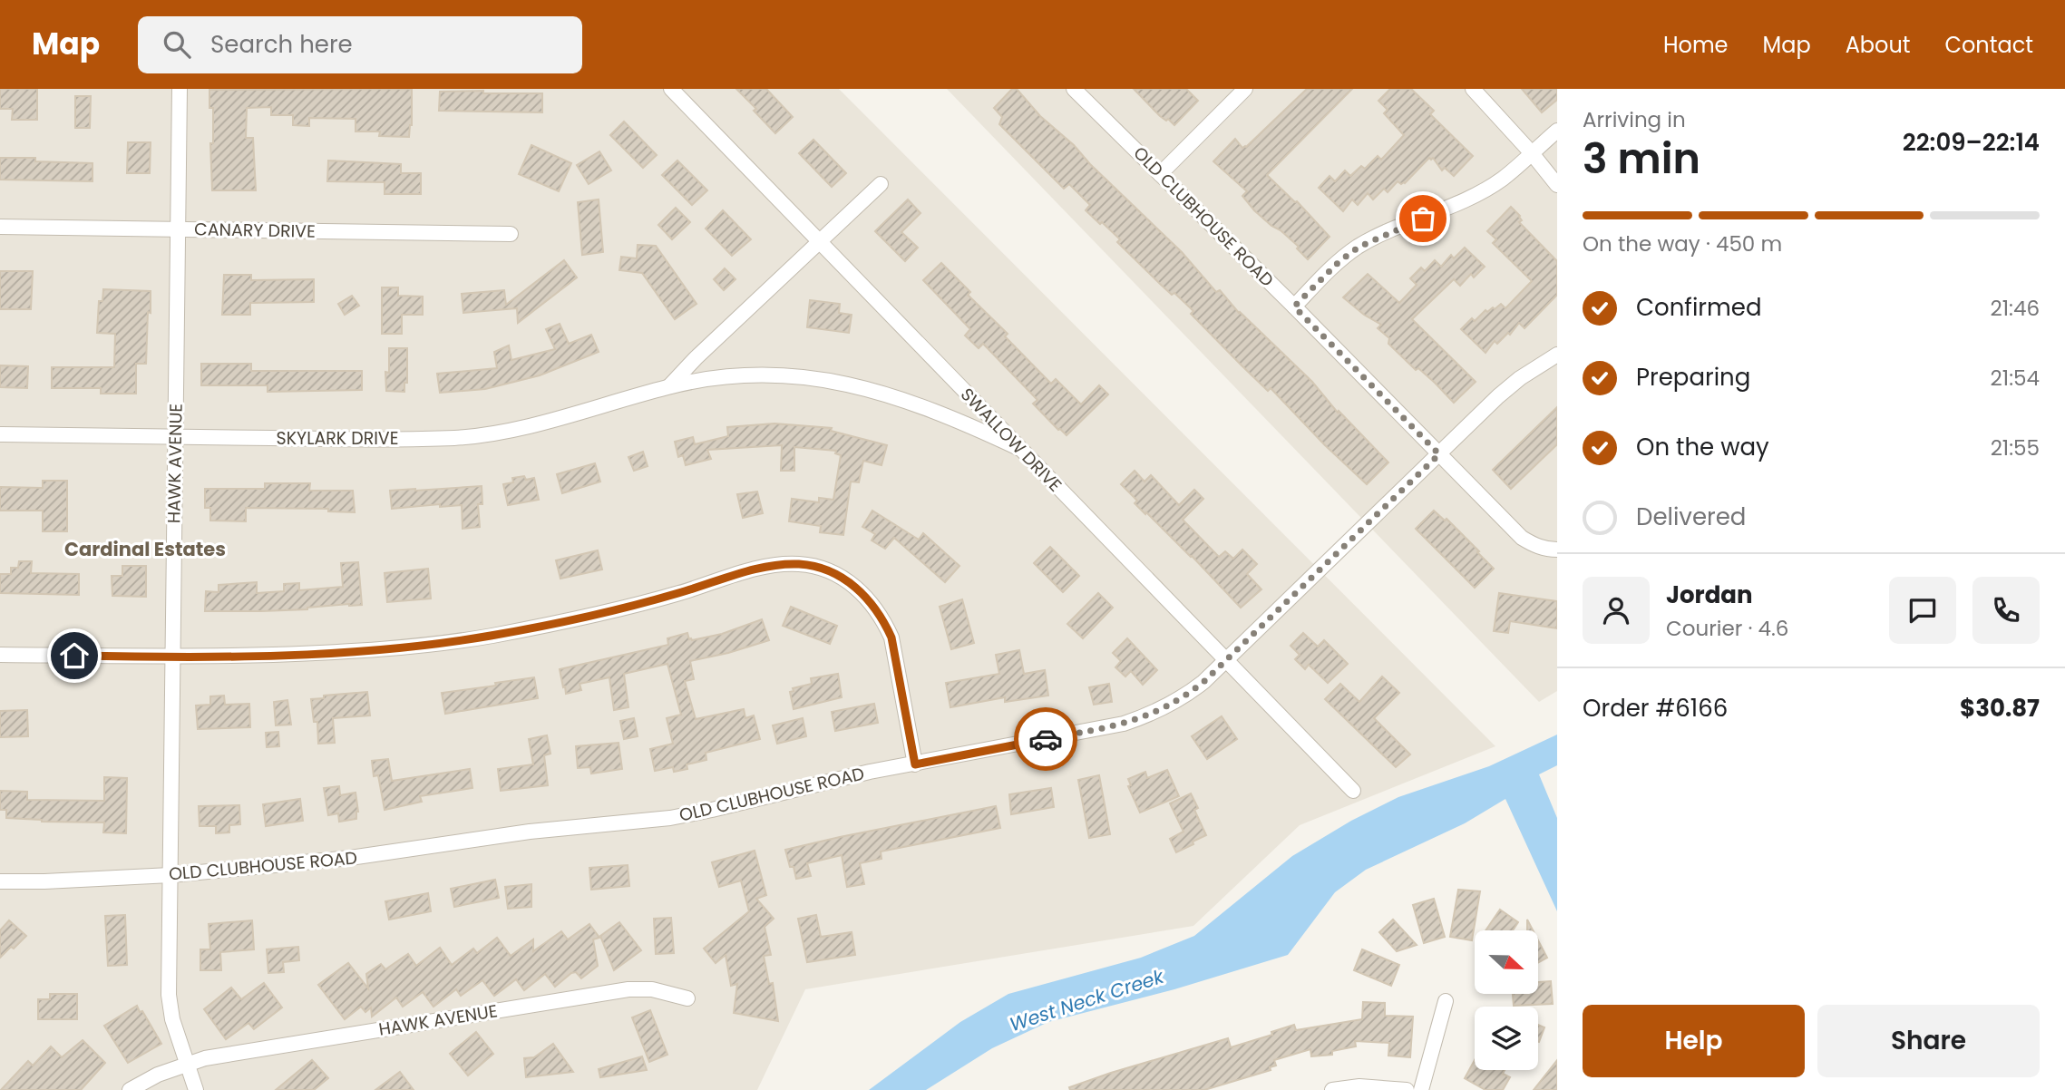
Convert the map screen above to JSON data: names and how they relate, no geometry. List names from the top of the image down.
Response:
{
  "streets": {
    "street": [
      "OLD CLUBHOUSE ROAD",
      "CANARY DRIVE",
      "SKYLARK DRIVE",
      "SWALLOW DRIVE",
      "HAWK AVENUE"
    ]
  },
  "crossings": [
    ["OLD CLUBHOUSE ROAD", "SWALLOW DRIVE"],
    ["OLD CLUBHOUSE ROAD", "HAWK AVENUE"],
    ["CANARY DRIVE", "HAWK AVENUE"],
    ["SKYLARK DRIVE", "SWALLOW DRIVE"],
    ["SKYLARK DRIVE", "HAWK AVENUE"]
  ],
  "districts": ["Cardinal Estates"],
  "water": ["West Neck Creek"],
  "north": "right",
  "page": {
    "header": "Map",
    "search": "Search here",
    "nav": [
      "Home",
      "Map",
      "About",
      "Contact"
    ],
    "heading": ["3 min", "Arriving in", "22:09–22:14"],
    "panel": [
      "Jordan",
      "Courier · 4.6",
      "Order #6166",
      "$30.87"
    ],
    "bar": "On the way · 450 m",
    "list": [
      ["Confirmed", "21:46"],
      ["Preparing", "21:54"],
      ["On the way", "21:55"],
      "Delivered"
    ],
    "buttons": ["Help", "Share"]
  }
}
